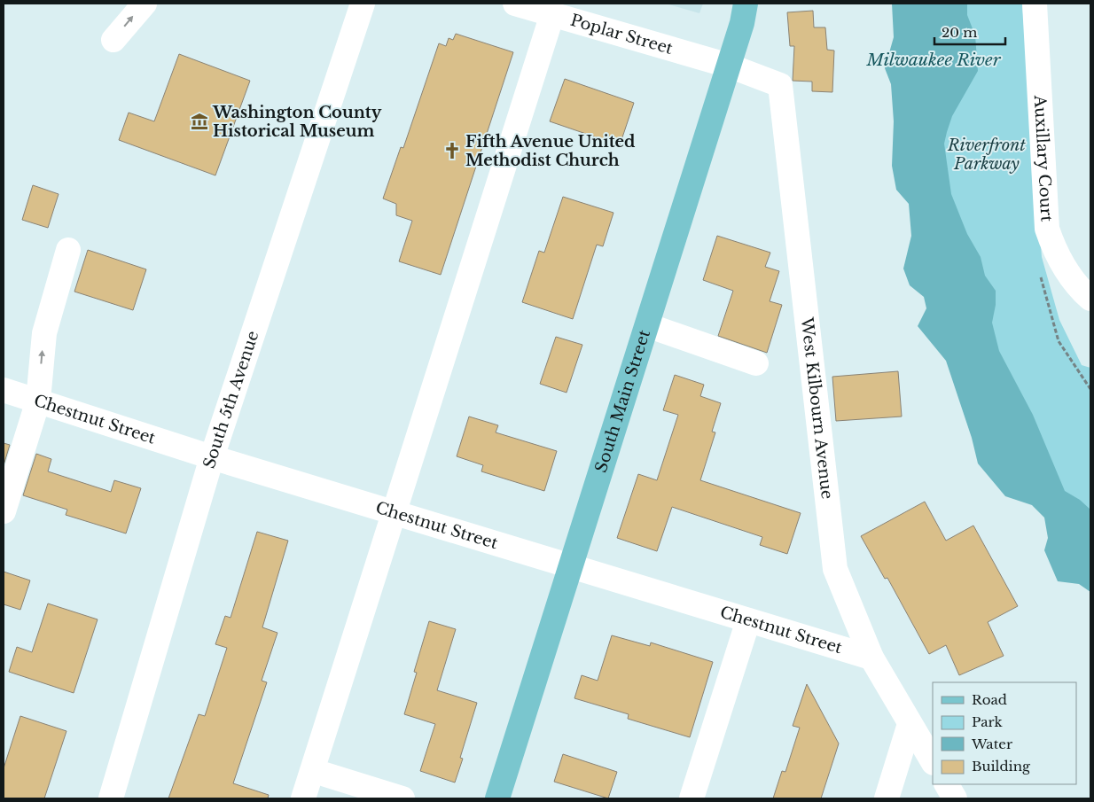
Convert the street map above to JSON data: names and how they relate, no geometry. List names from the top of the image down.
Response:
{
  "streets": {
    "main road": ["South Main Street"],
    "street": [
      "Poplar Street",
      "Auxillary Court",
      "South 5th Avenue",
      "West Kilbourn Avenue",
      "Chestnut Street"
    ]
  },
  "crossings": [
    ["Poplar Street", "South Main Street"],
    ["Poplar Street", "West Kilbourn Avenue"],
    ["South 5th Avenue", "Chestnut Street"],
    ["South Main Street", "West Kilbourn Avenue"],
    ["South Main Street", "Chestnut Street"],
    ["West Kilbourn Avenue", "Chestnut Street"]
  ],
  "water": ["Milwaukee River"],
  "parks": ["Riverfront Parkway"],
  "places": {
    "museum": ["Washington County Historical Museum"],
    "church": ["Fifth Avenue United Methodist Church"]
  },
  "legend": [
    "Road",
    "Park",
    "Water",
    "Building"
  ],
  "scale_bar": "20 m"
}
